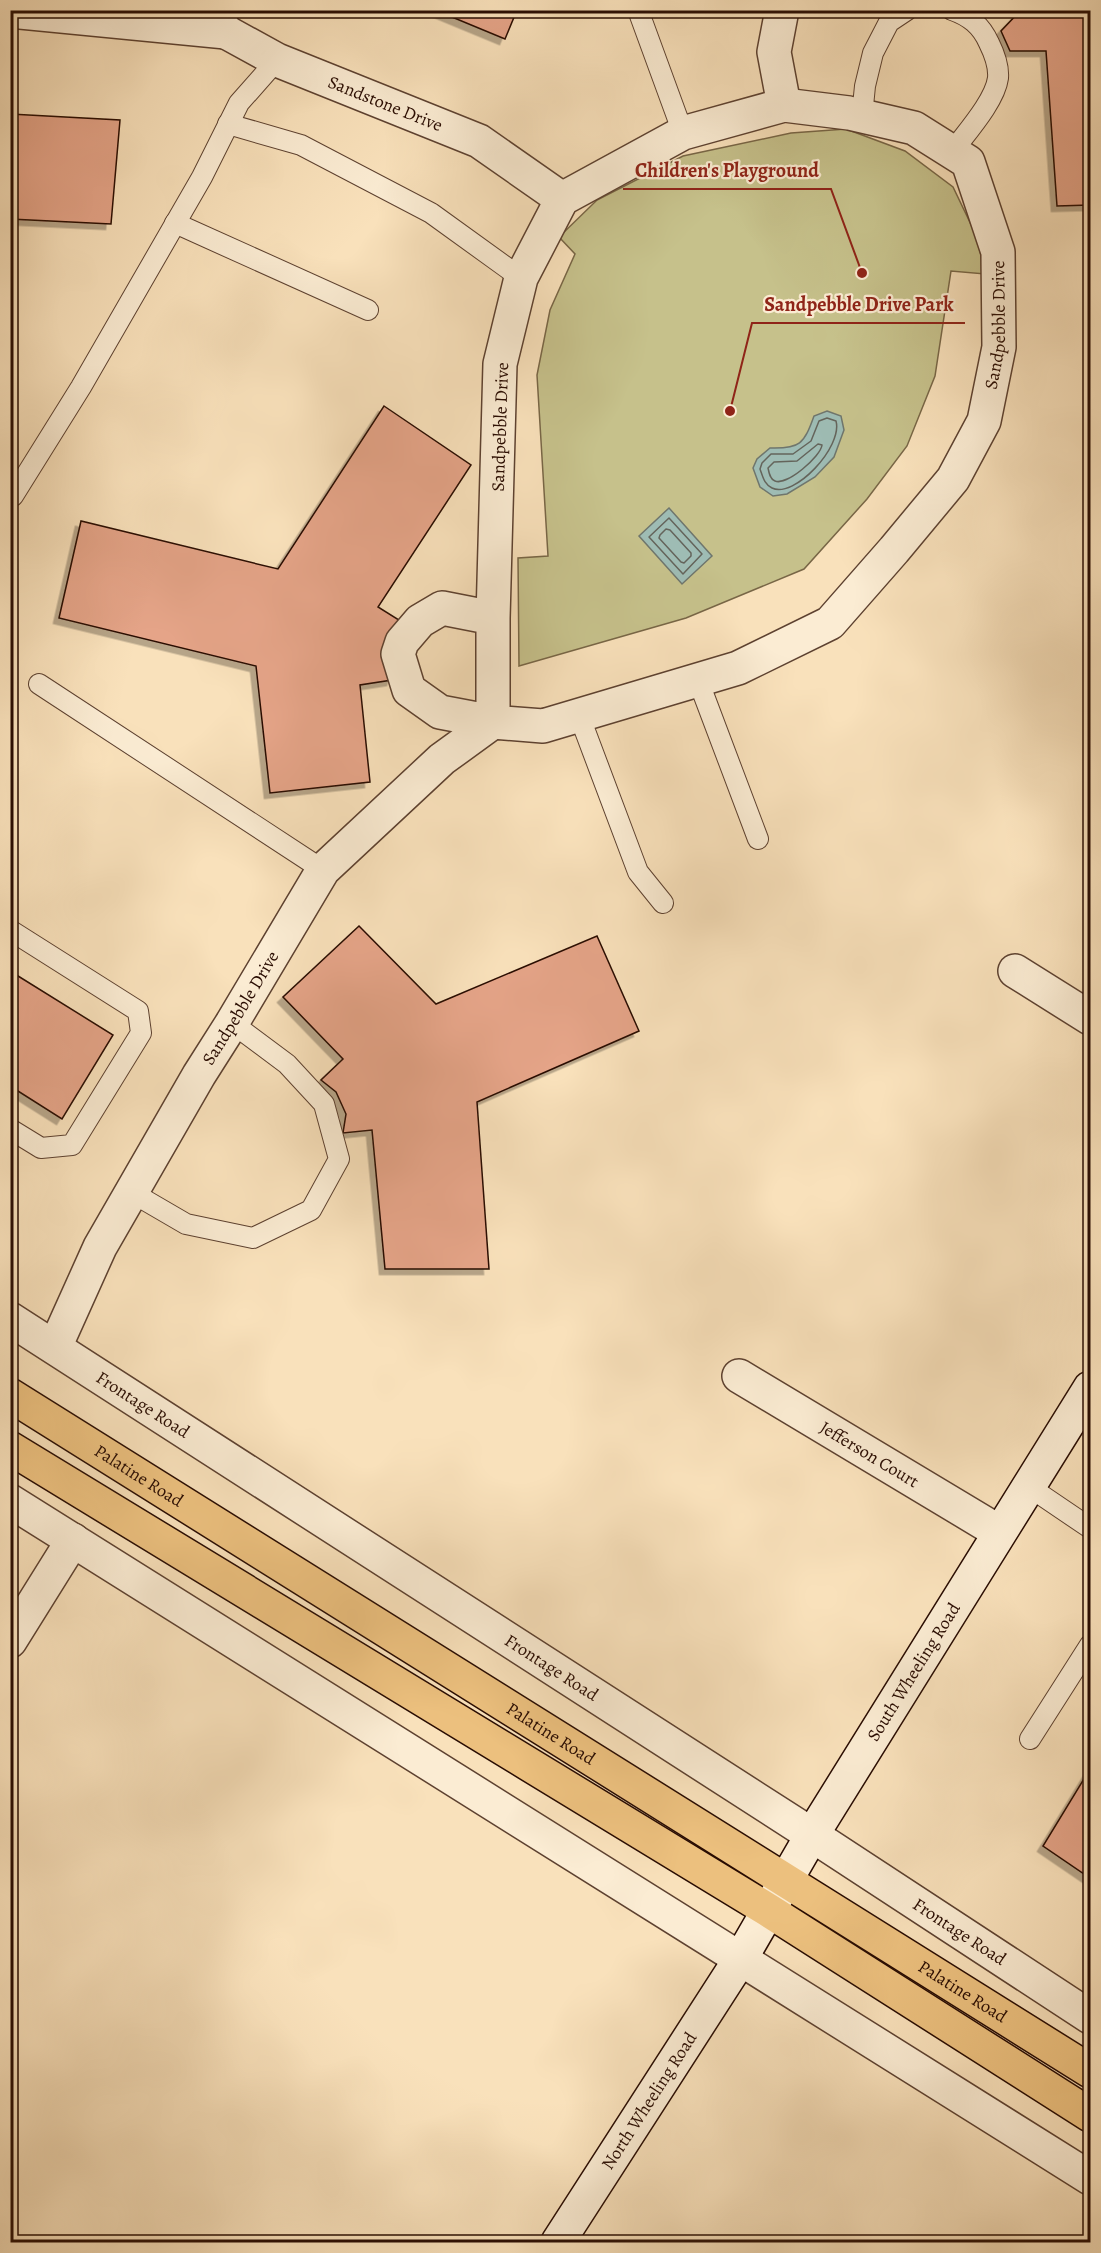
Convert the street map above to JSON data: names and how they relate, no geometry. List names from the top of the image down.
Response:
{
  "streets": {
    "highway": ["Palatine Road"],
    "street": [
      "Sandstone Drive",
      "Sandpebble Drive",
      "Frontage Road",
      "Jefferson Court",
      "South Wheeling Road",
      "North Wheeling Road"
    ]
  },
  "crossings": [
    ["Sandstone Drive", "Sandpebble Drive"],
    ["Sandpebble Drive", "Frontage Road"],
    ["Frontage Road", "South Wheeling Road"],
    ["Jefferson Court", "South Wheeling Road"],
    ["Palatine Road", "South Wheeling Road"],
    ["South Wheeling Road", "North Wheeling Road"]
  ],
  "places": ["Children's Playground", "Sandpebble Drive Park"]
}
